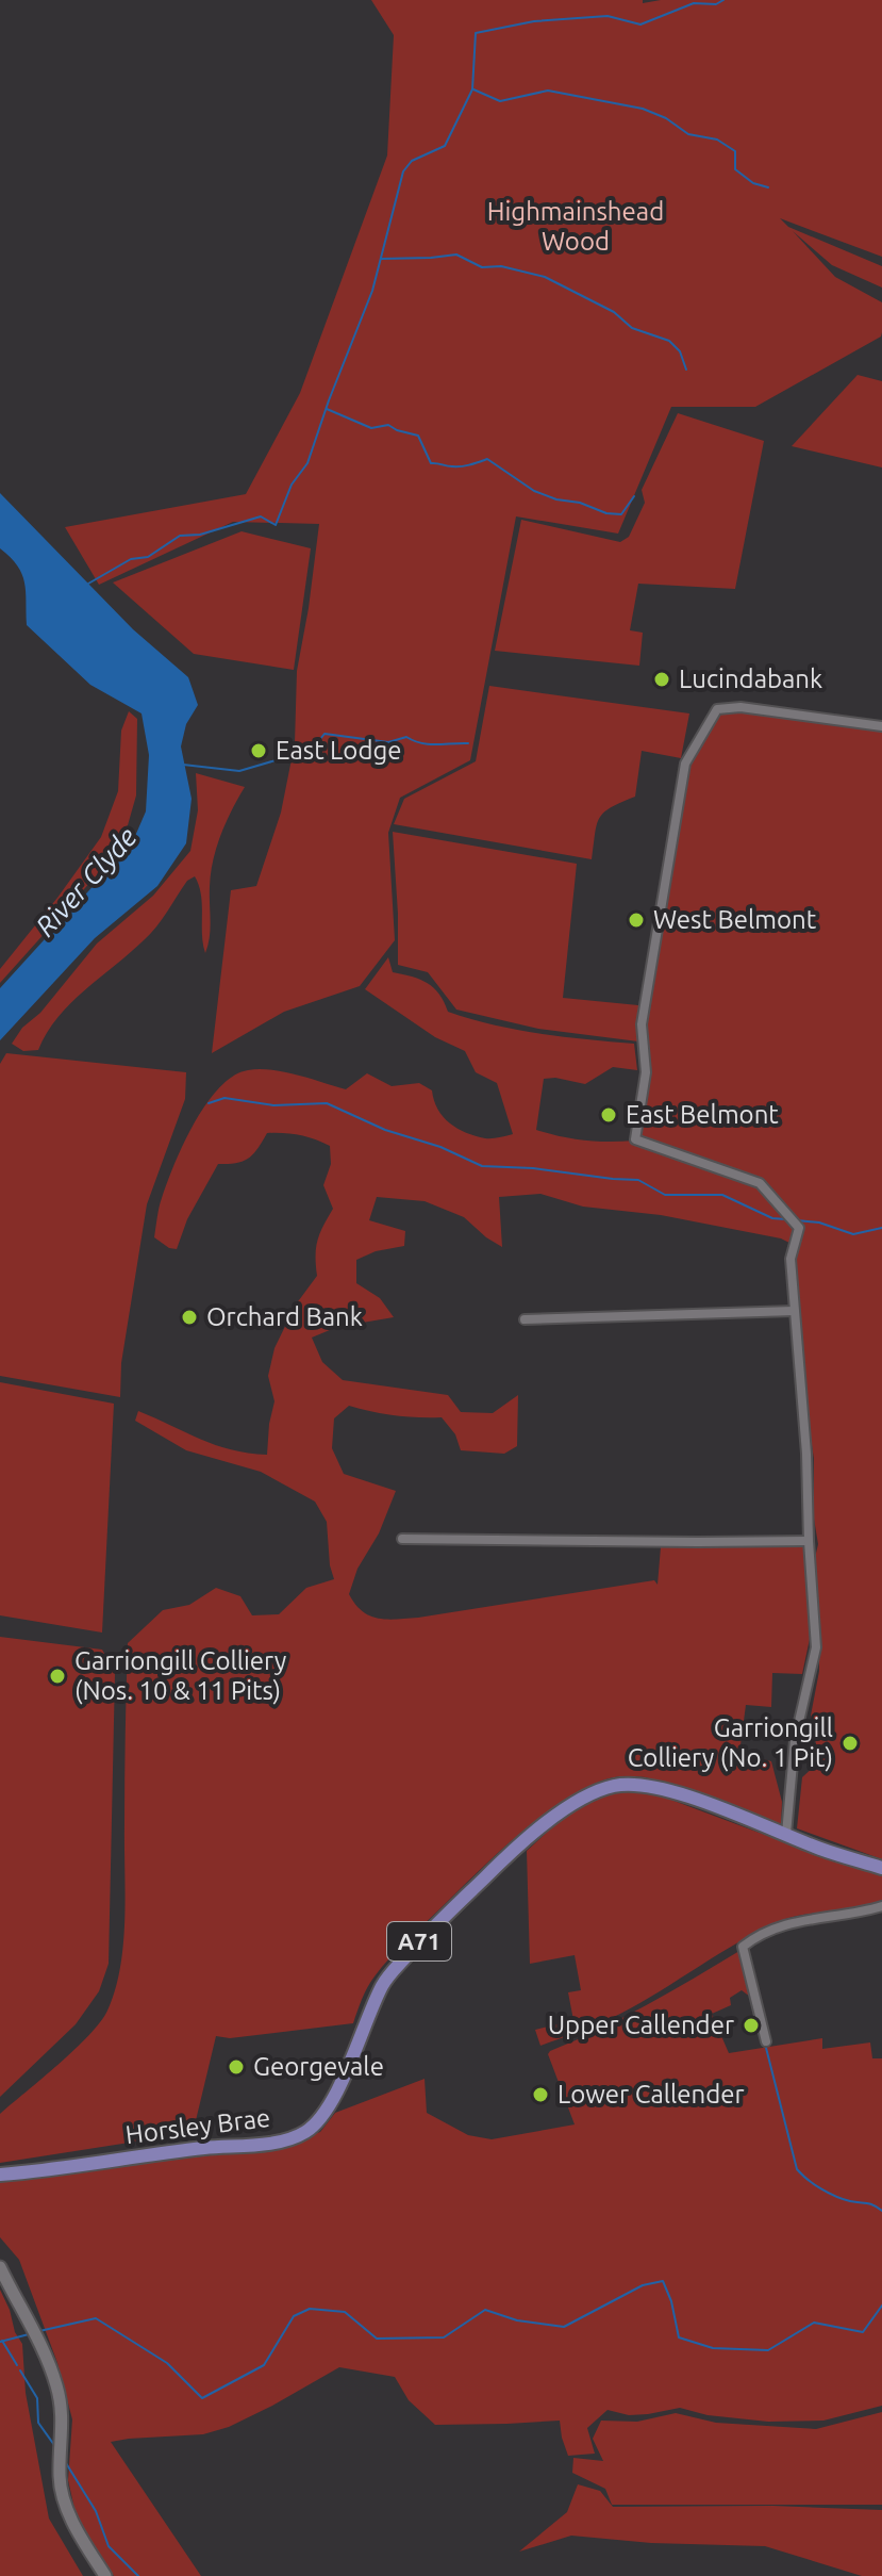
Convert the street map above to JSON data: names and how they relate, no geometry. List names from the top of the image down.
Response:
{
  "streets": {
    "main road": ["A71", "Horsley Brae"]
  },
  "water": ["River Clyde"],
  "parks": ["Highmainshead Wood"],
  "places": [
    "Lucindabank",
    "East Lodge",
    "West Belmont",
    "East Belmont",
    "Orchard Bank",
    "Garriongill Colliery (Nos. 10 & 11 Pits)",
    "Garriongill Colliery (No. 1 Pit)",
    "Upper Callender",
    "Georgevale",
    "Lower Callender"
  ]
}
